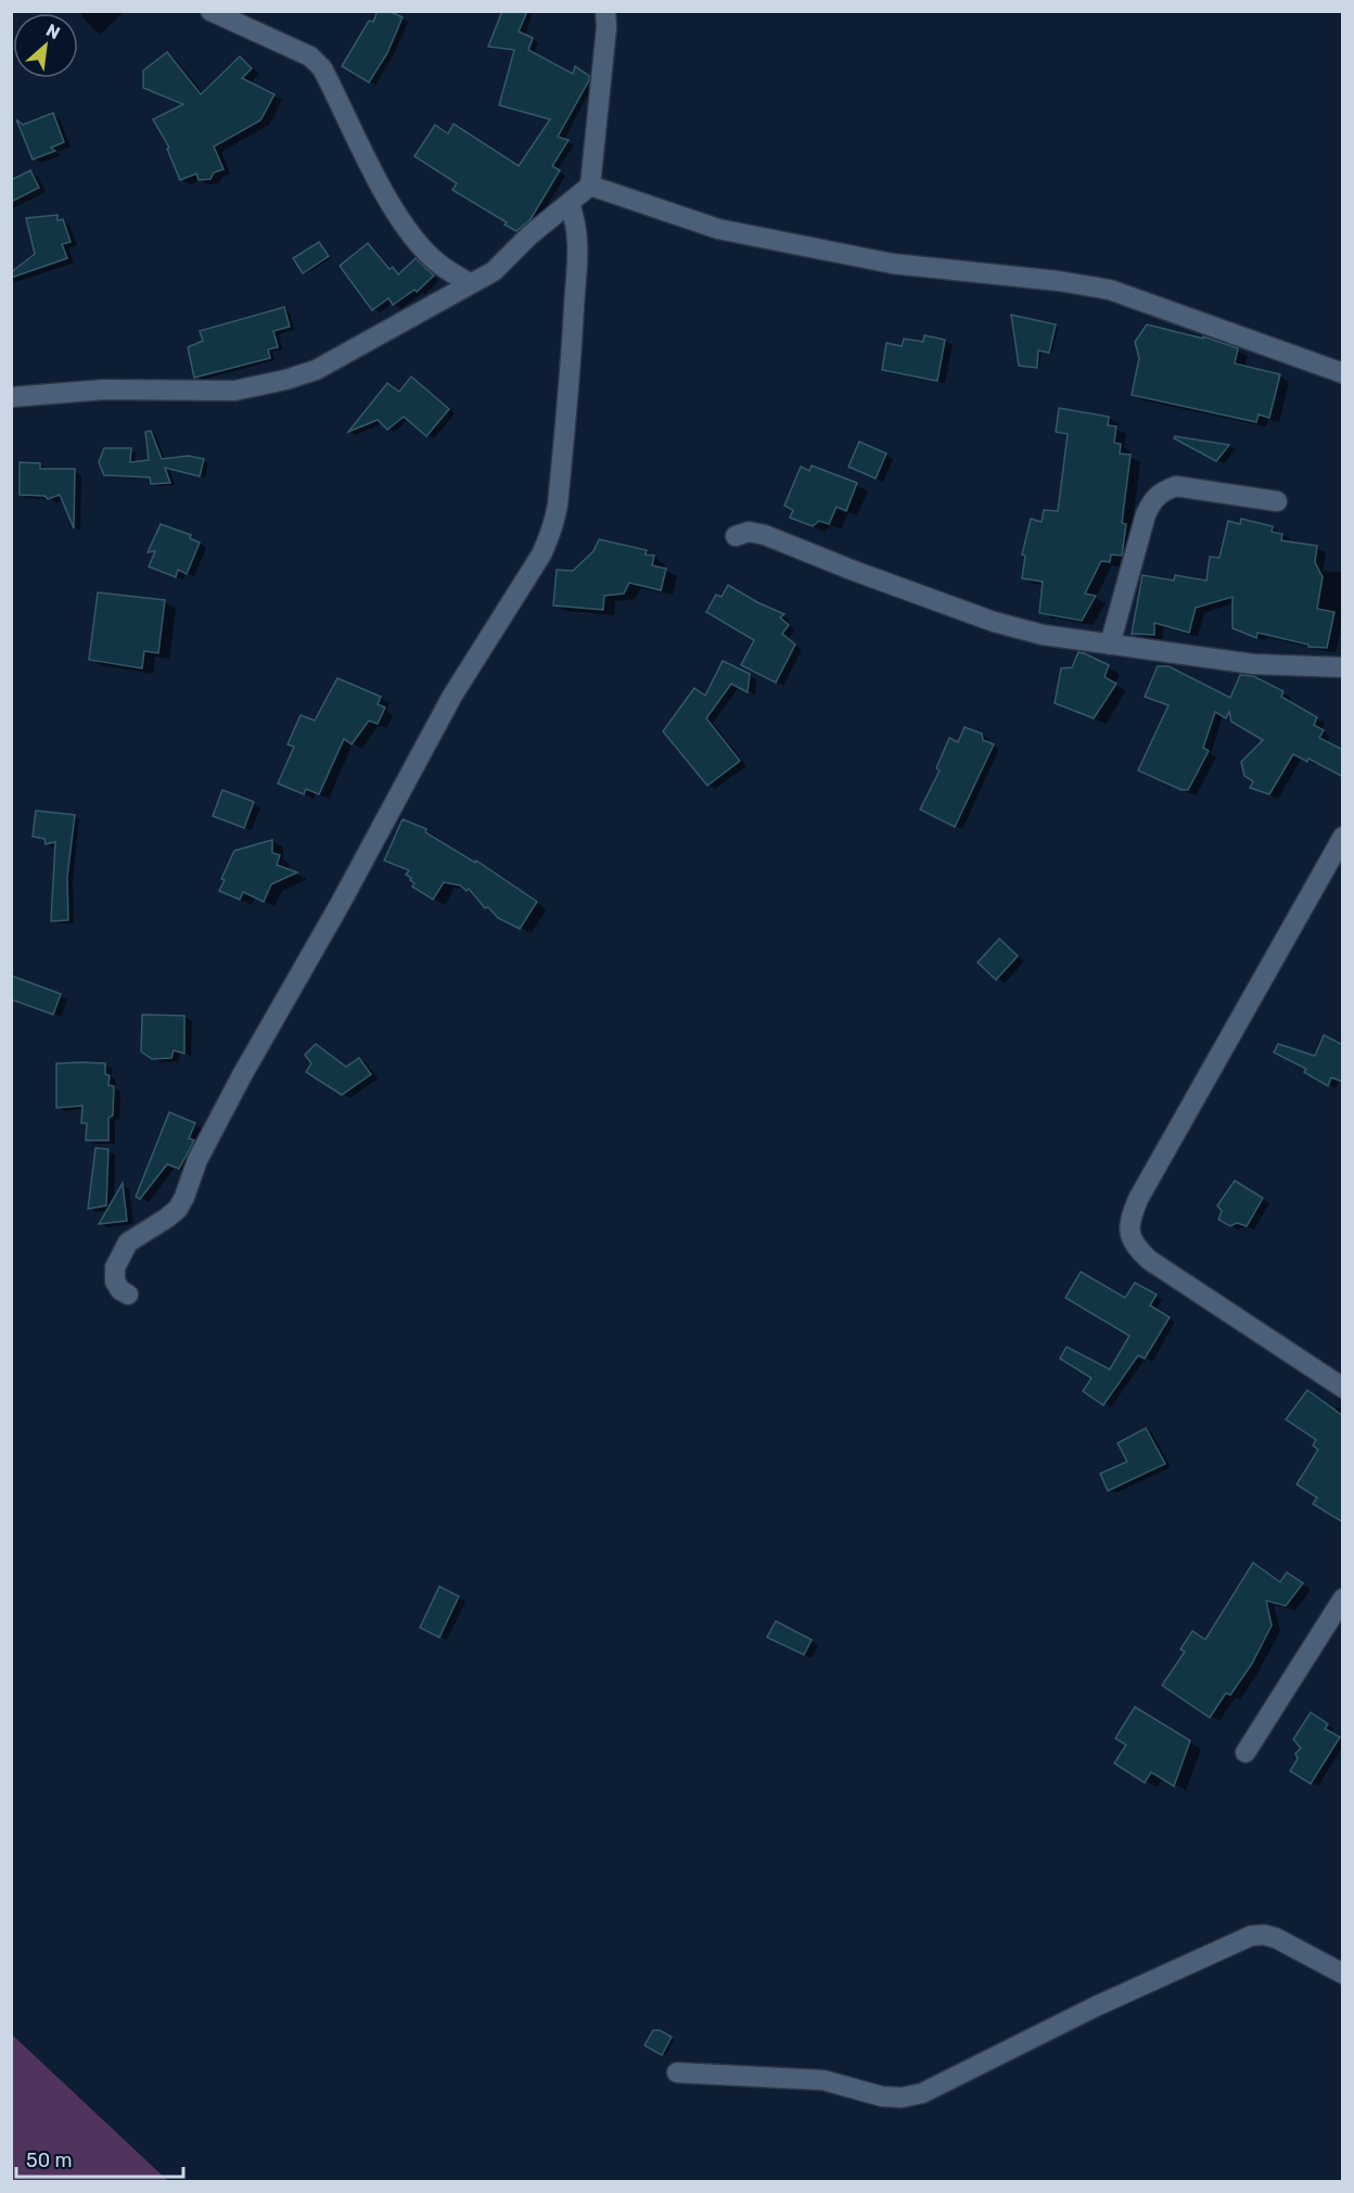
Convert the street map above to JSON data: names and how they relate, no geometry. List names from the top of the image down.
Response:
{
  "scale_bar": "50 m",
  "north": "top right"
}
